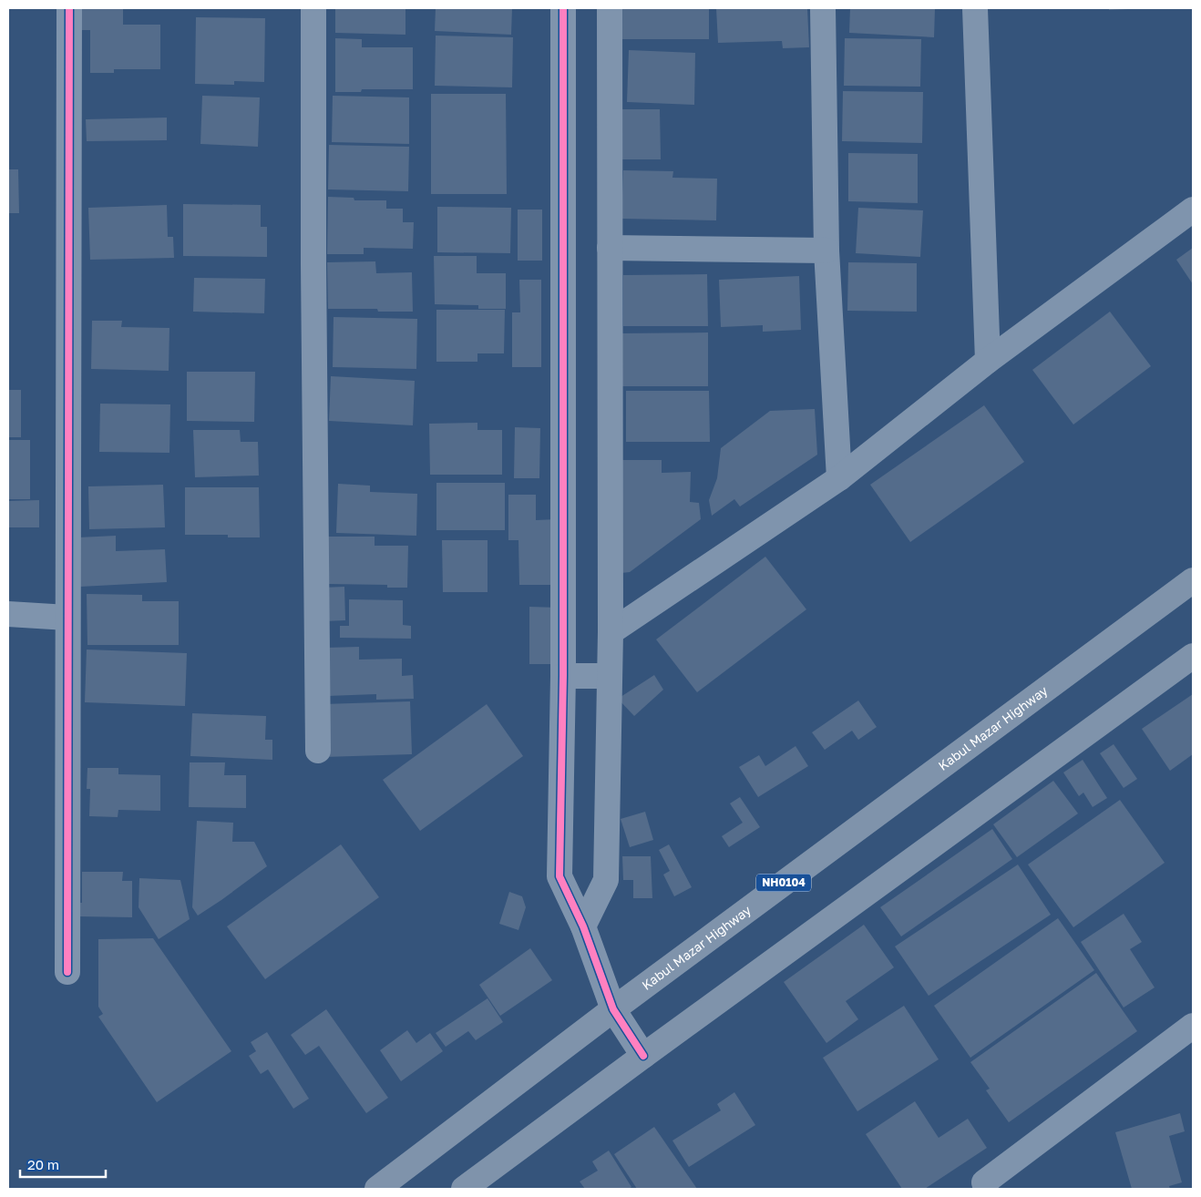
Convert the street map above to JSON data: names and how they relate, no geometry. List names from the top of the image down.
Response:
{
  "streets": {
    "highway": ["Kabul Mazar Highway", "NH0104"]
  },
  "scale_bar": "20 m"
}
